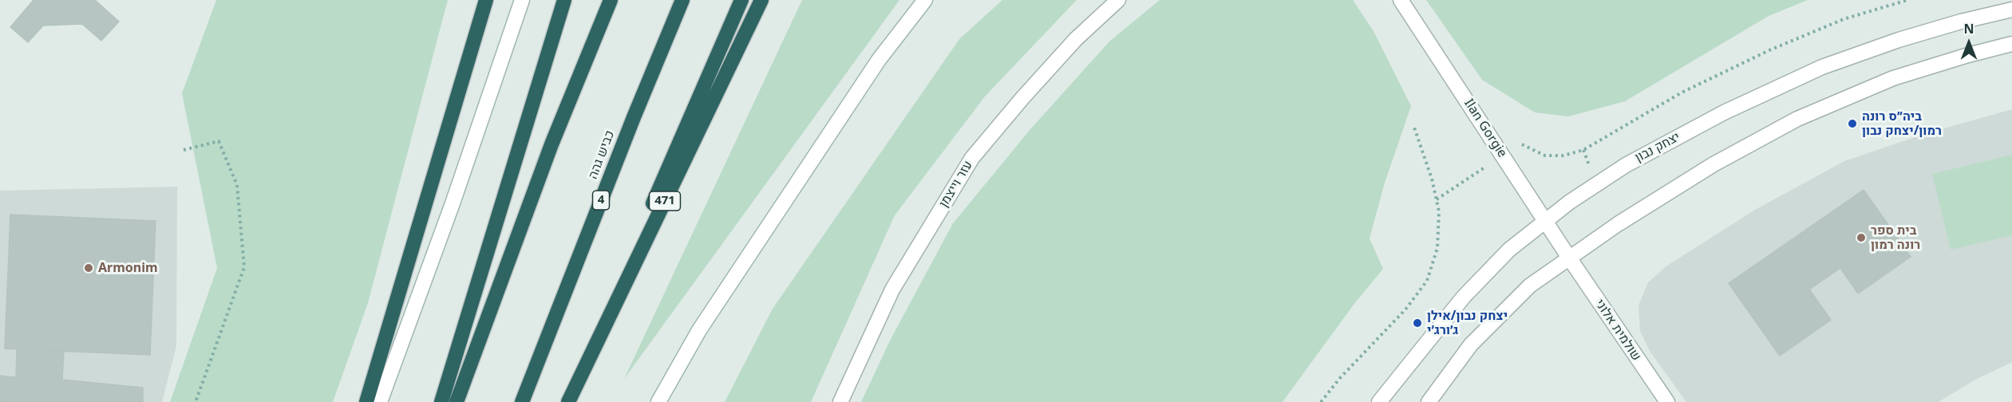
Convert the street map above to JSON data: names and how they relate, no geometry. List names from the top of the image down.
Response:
{
  "streets": {
    "highway": ["כביש גהה", "4", "471"],
    "street": [
      "Ilan Gorgie",
      "יצחק נבון",
      "עזר וייצמן",
      "שולמית אלוני"
    ]
  },
  "crossings": [
    ["Ilan Gorgie", "יצחק נבון"],
    ["Ilan Gorgie", "שולמית אלוני"]
  ],
  "places": [
    "ביה״ס רונה רמון/יצחק נבון",
    "בית ספר רונה רמון",
    "Armonim",
    "יצחק נבון/אילן ג׳ורג׳י"
  ],
  "north": "top"
}
